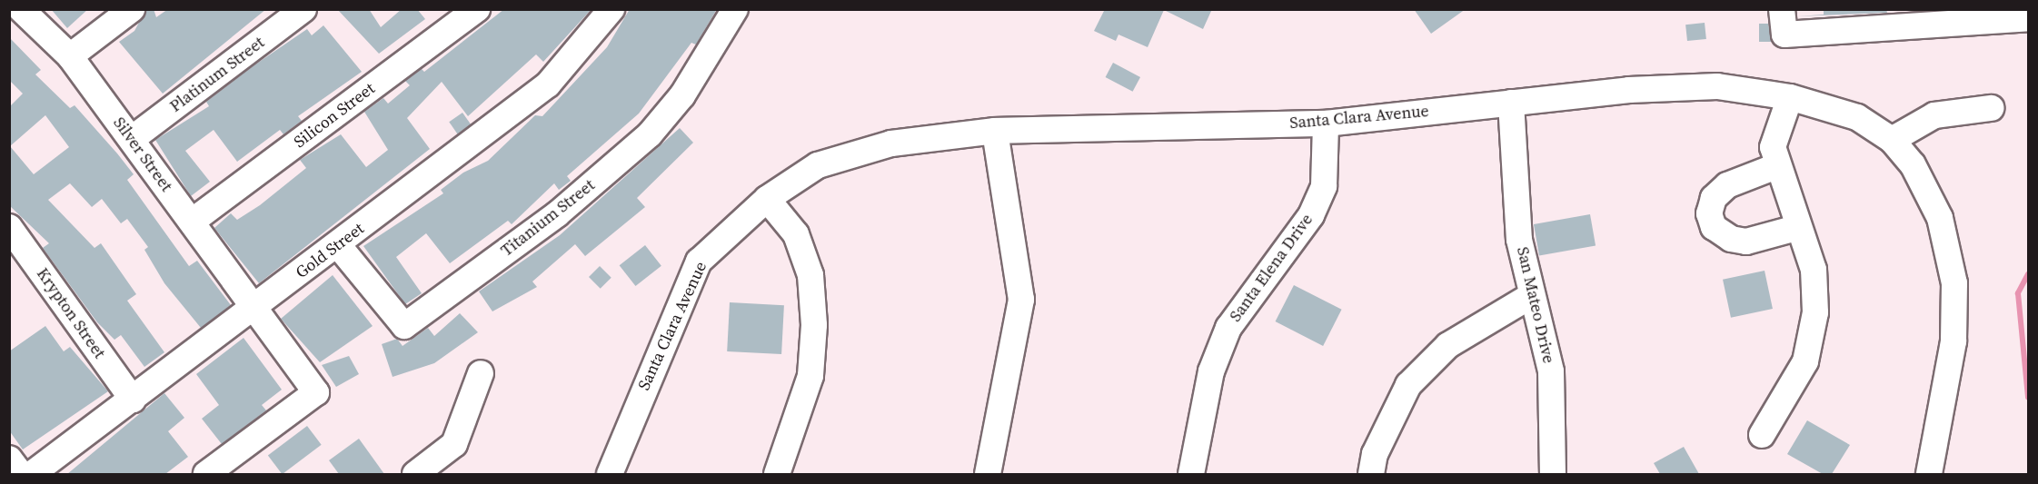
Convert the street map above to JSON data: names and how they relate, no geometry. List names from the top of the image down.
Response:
{
  "streets": {
    "street": [
      "Platinum Street",
      "Silicon Street",
      "Santa Clara Avenue",
      "Silver Street",
      "Titanium Street",
      "Gold Street",
      "Santa Elena Drive",
      "San Mateo Drive",
      "Krypton Street"
    ]
  },
  "crossings": [
    ["Platinum Street", "Silver Street"],
    ["Silicon Street", "Silver Street"],
    ["Santa Clara Avenue", "Santa Elena Drive"],
    ["Santa Clara Avenue", "San Mateo Drive"],
    ["Silver Street", "Gold Street"],
    ["Titanium Street", "Gold Street"],
    ["Gold Street", "Krypton Street"]
  ]
}
